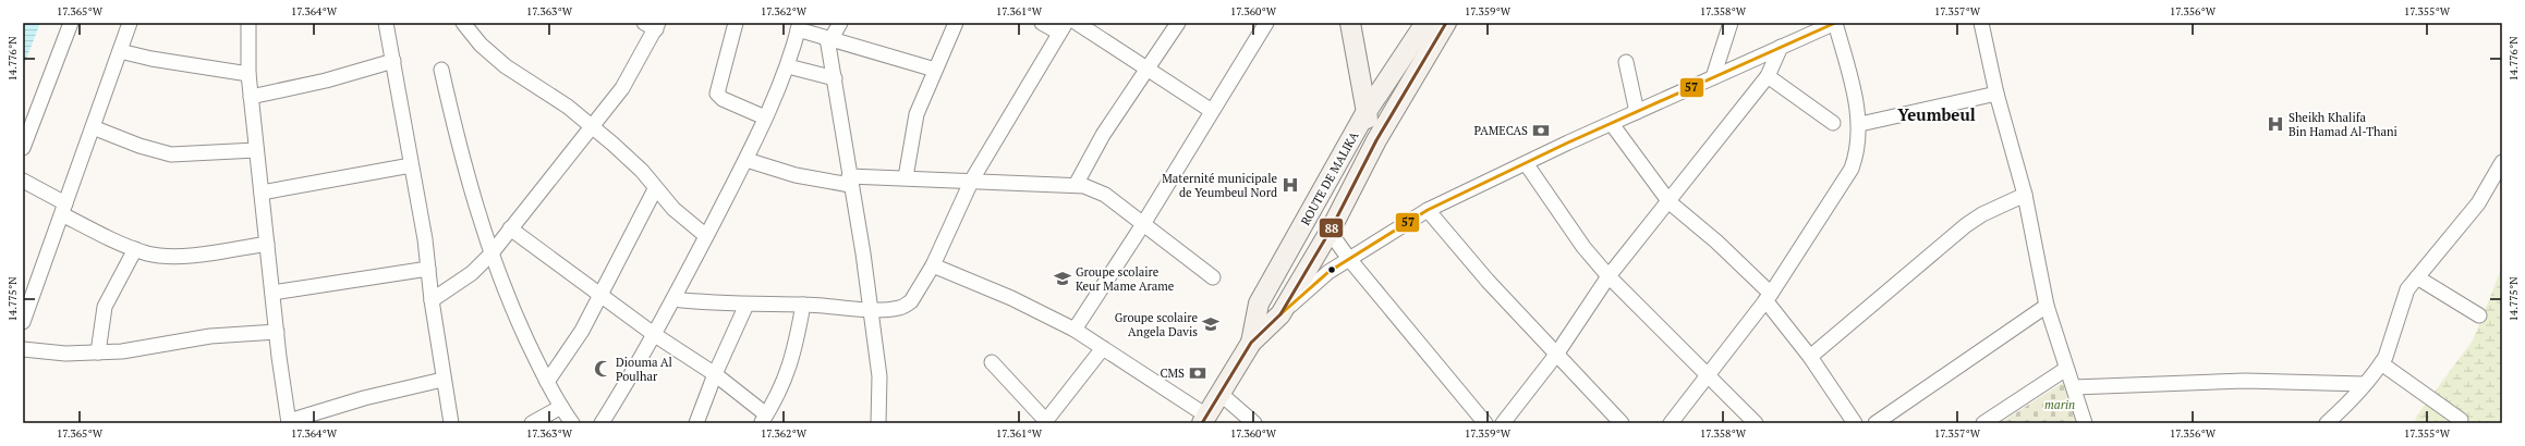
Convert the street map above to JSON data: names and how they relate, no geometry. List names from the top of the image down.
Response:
{
  "streets": {
    "main road": ["ROUTE DE MALIKA"]
  },
  "districts": ["Yeumbeul"],
  "parks": ["marin"],
  "places": {
    "hospital": ["Sheikh Khalifa Bin Hamad Al-Thani", "Maternité municipale de Yeumbeul Nord"],
    "bank": ["PAMECAS", "CMS"],
    "school or university": ["Groupe scolaire Keur Mame Arame", "Groupe scolaire Angela Davis"],
    "mosque": ["Diouma Al Poulhar"]
  },
  "lines": ["transit line 57", "transit line 88"],
  "coordinates": [
    "17.365°W",
    "17.364°W",
    "17.363°W",
    "17.362°W",
    "17.361°W",
    "17.360°W",
    "17.359°W",
    "17.358°W",
    "17.357°W",
    "17.356°W",
    "17.355°W",
    "14.776°N",
    "14.775°N"
  ]
}
